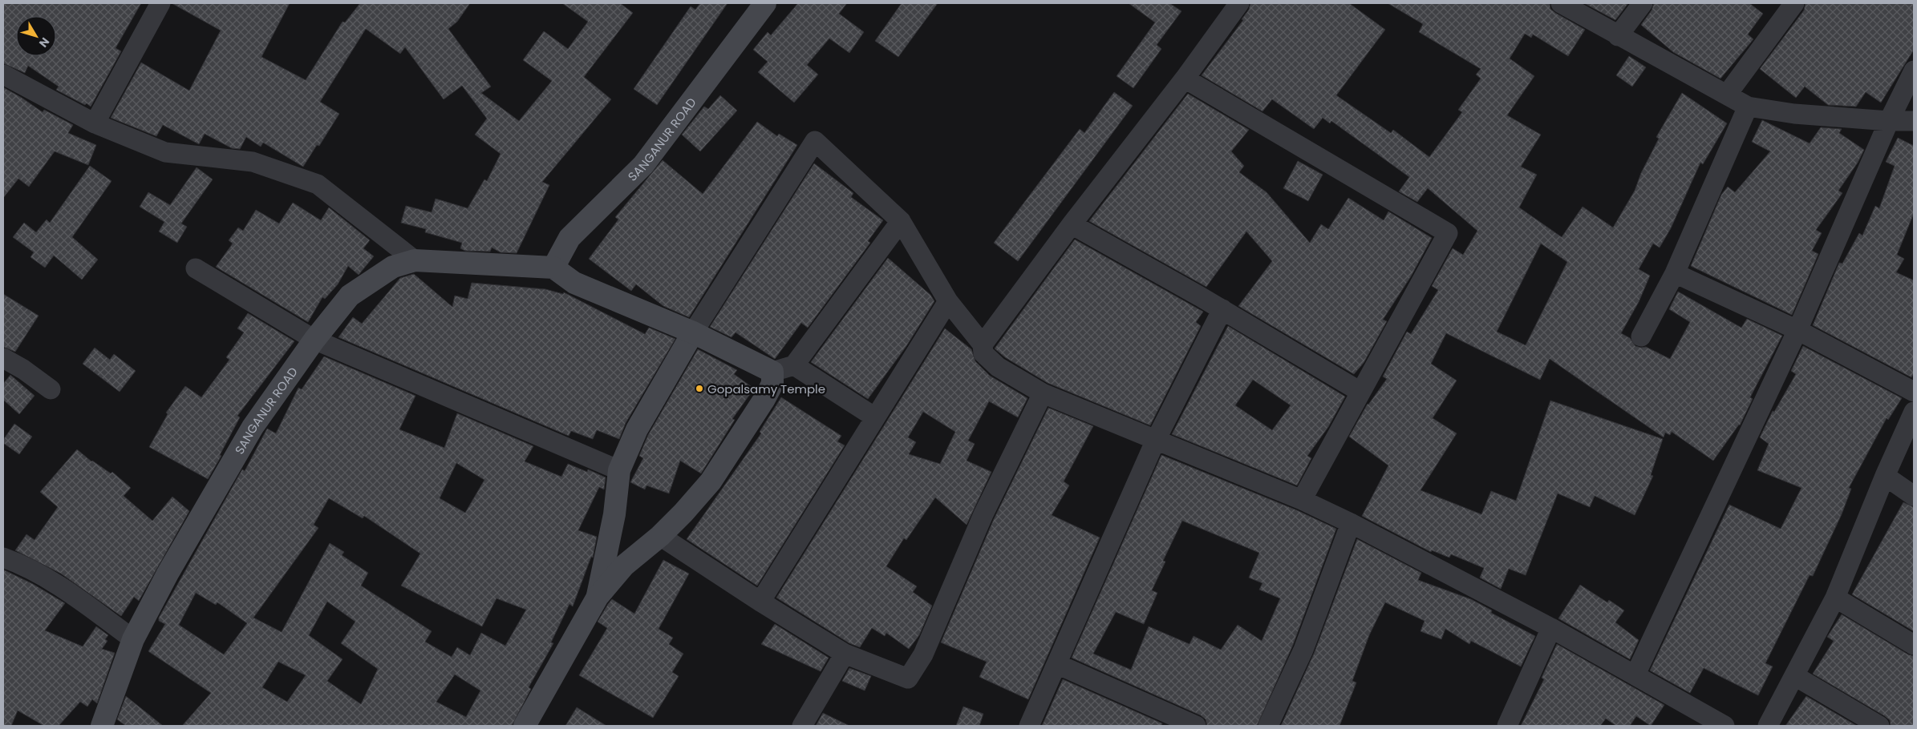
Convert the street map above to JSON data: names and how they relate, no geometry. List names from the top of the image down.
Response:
{
  "streets": {
    "main road": ["SANGANUR ROAD"]
  },
  "places": ["Gopalsamy Temple"],
  "north": "bottom right"
}
